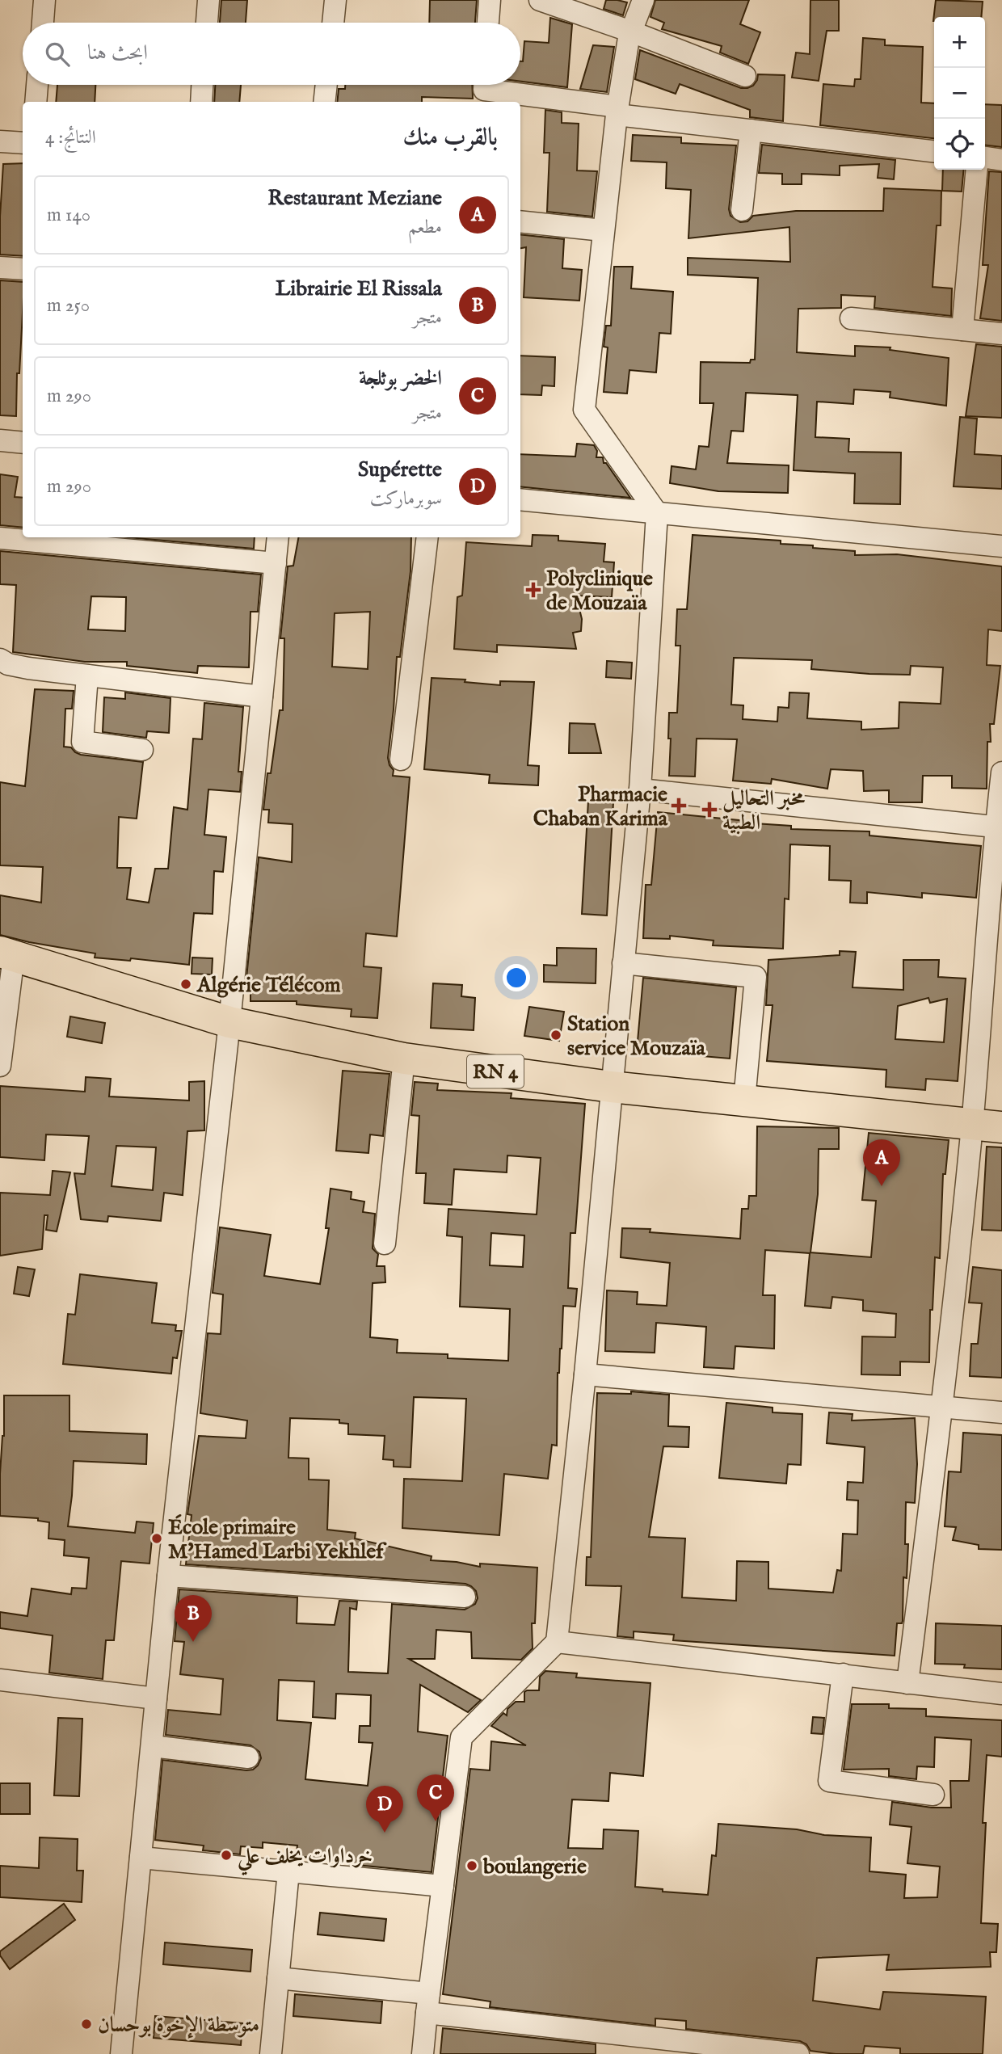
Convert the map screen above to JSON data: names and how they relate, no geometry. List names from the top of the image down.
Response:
{
  "streets": {
    "main road": ["RN 4"]
  },
  "places": {
    "health": ["Polyclinique de Mouzaïa", "Pharmacie Chaban Karima", "مخبر التحاليل الطبية"],
    "other": [
      "Algérie Télécom",
      "Station service Mouzaïa",
      "École primaire M'Hamed Larbi Yekhlef",
      "خرداوات يخلف علي",
      "boulangerie",
      "متوسطة الإخوة بوحسان"
    ]
  },
  "page": {
    "map_buttons": ["+", "−"],
    "search": "ابحث هنا",
    "heading": ["بالقرب منك", "النتائج: 4"],
    "list": [
      {
        "mark": "A",
        "name": "Restaurant Meziane",
        "note": "مطعم",
        "value": "140 m"
      },
      {
        "mark": "B",
        "name": "Librairie El Rissala",
        "note": "متجر",
        "value": "250 m"
      },
      {
        "mark": "C",
        "name": "الخضر بوثلجة",
        "note": "متجر",
        "value": "290 m"
      },
      {
        "mark": "D",
        "name": "Supérette",
        "note": "سوبرماركت",
        "value": "290 m"
      }
    ],
    "pins": [
      "A",
      "B",
      "C",
      "D"
    ]
  }
}
